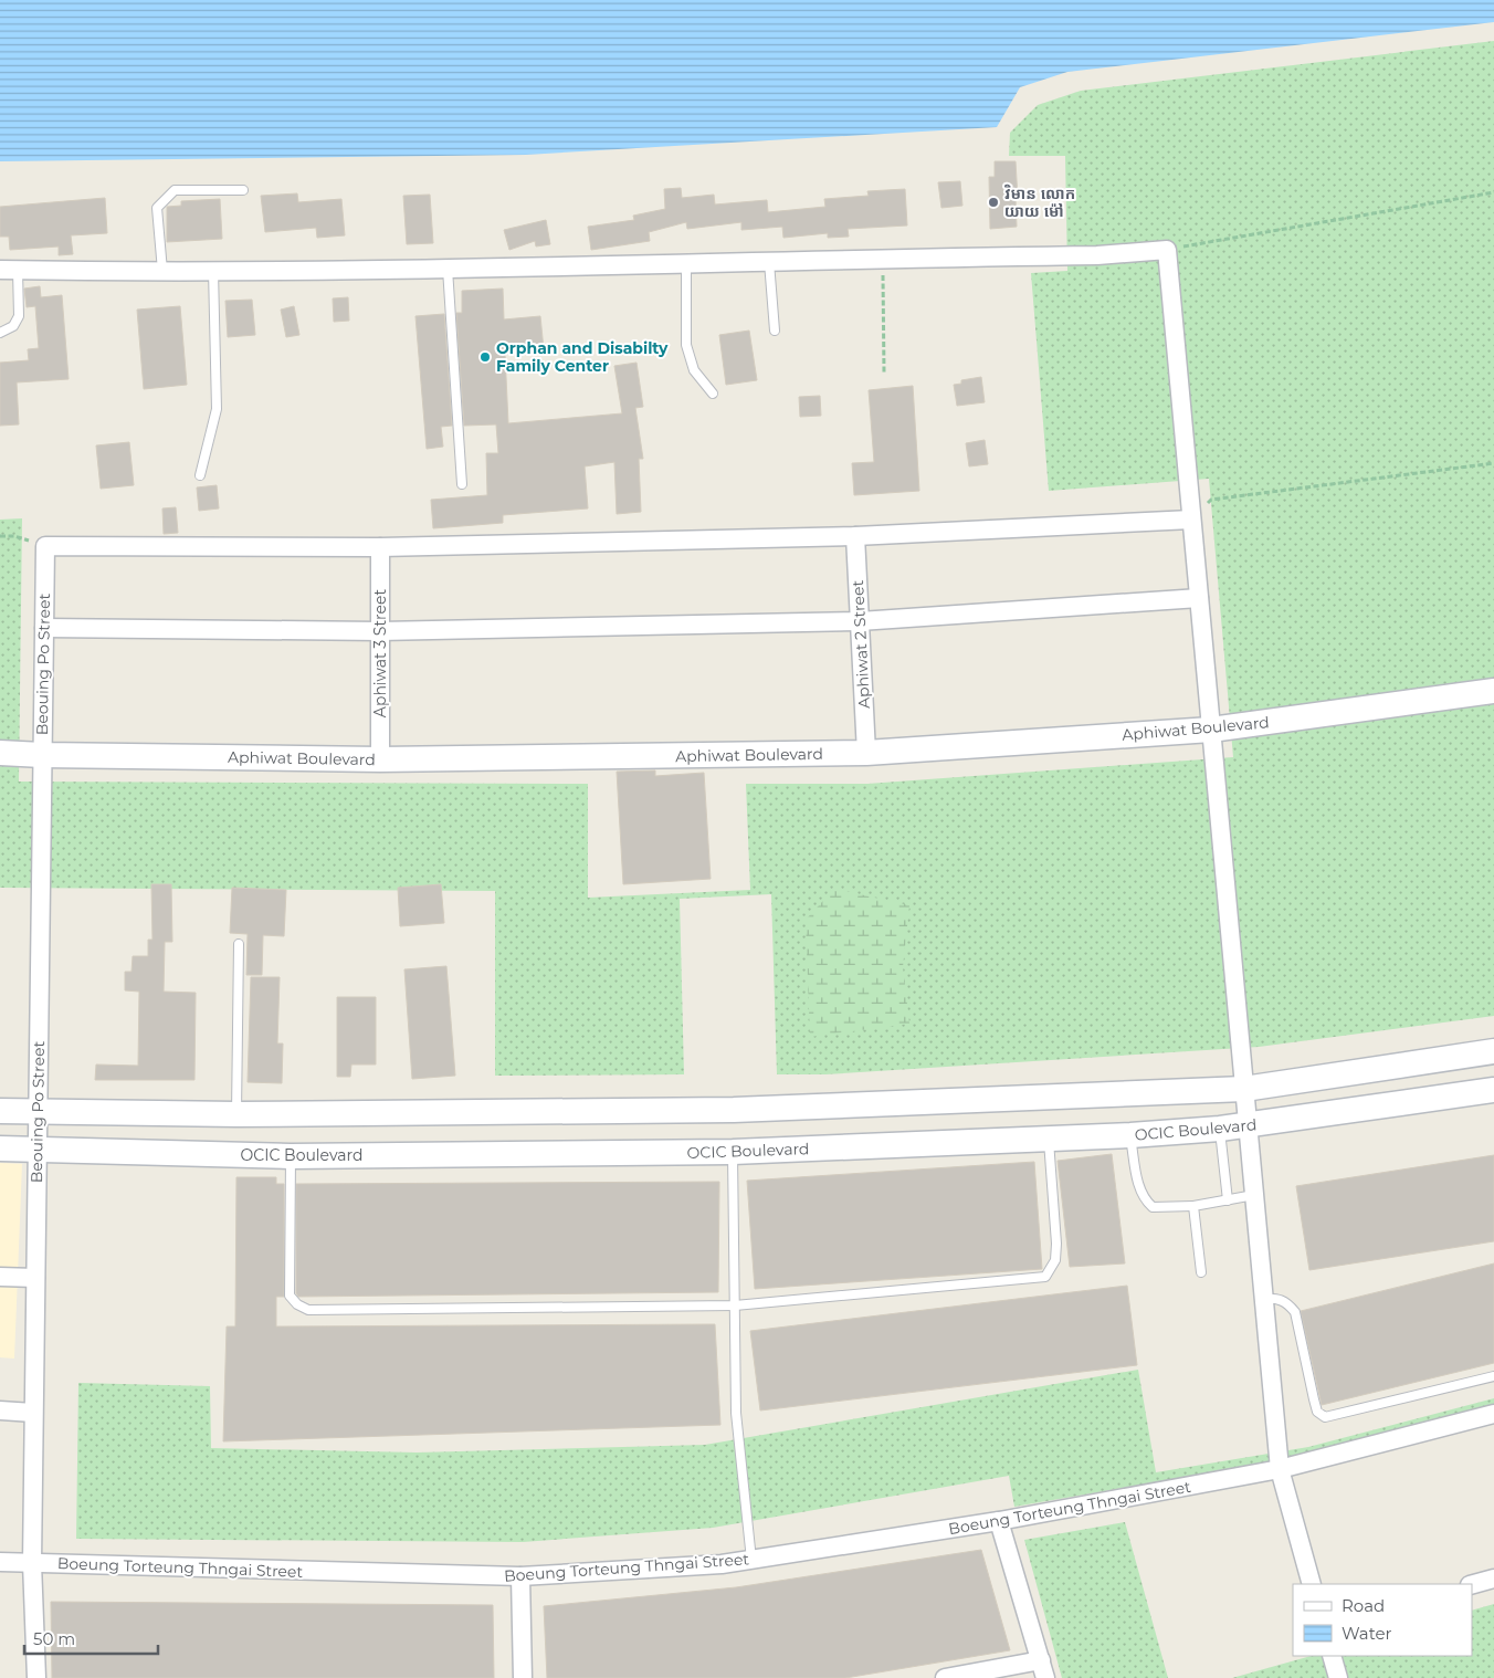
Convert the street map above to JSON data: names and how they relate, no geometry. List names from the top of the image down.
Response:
{
  "streets": {
    "street": [
      "Aphiwat 2 Street",
      "Aphiwat 3 Street",
      "Beouing Po Street",
      "Aphiwat Boulevard",
      "OCIC Boulevard",
      "Boeung Torteung Thngai Street"
    ]
  },
  "crossings": [
    ["Aphiwat 2 Street", "Aphiwat Boulevard"],
    ["Aphiwat 3 Street", "Aphiwat Boulevard"],
    ["Beouing Po Street", "Aphiwat Boulevard"],
    ["Beouing Po Street", "OCIC Boulevard"],
    ["Beouing Po Street", "Boeung Torteung Thngai Street"]
  ],
  "places": ["វិមាន លោក យាយ ម៉ៅ", "Orphan and Disabilty Family Center"],
  "legend": ["Road", "Water"],
  "scale_bar": "50 m"
}
